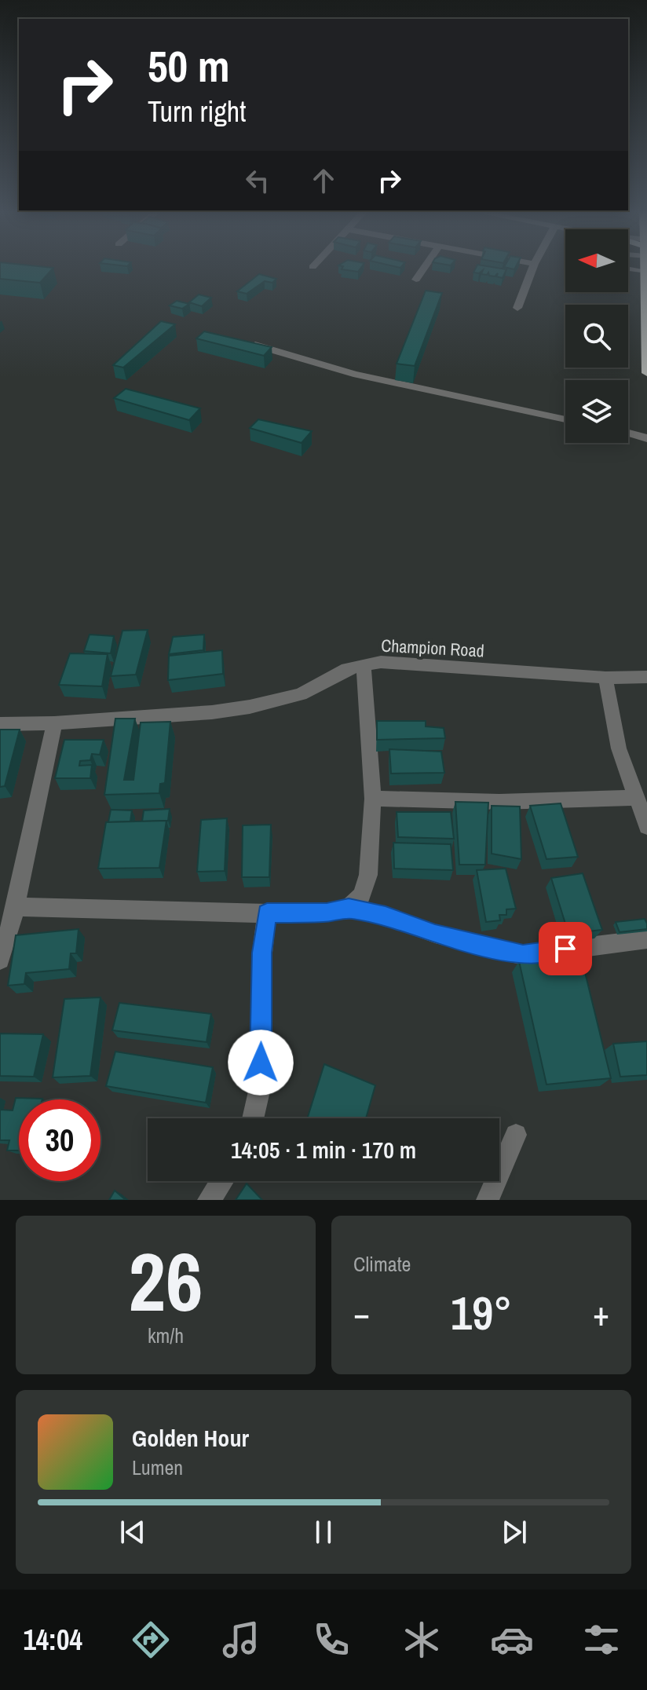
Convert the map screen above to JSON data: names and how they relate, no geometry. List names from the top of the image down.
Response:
{
  "streets": {
    "street": ["Champion Road"]
  },
  "north": "left",
  "page": {
    "turn": ["50 m", "Turn right"],
    "limit": "30",
    "trip": "14:05 · 1 min · 170 m",
    "tile": [
      ["26", "km/h"],
      "Climate"
    ],
    "heat": ["−", "19°", "+"],
    "song": ["Golden Hour", "Lumen"],
    "tabs": "14:04"
  }
}
